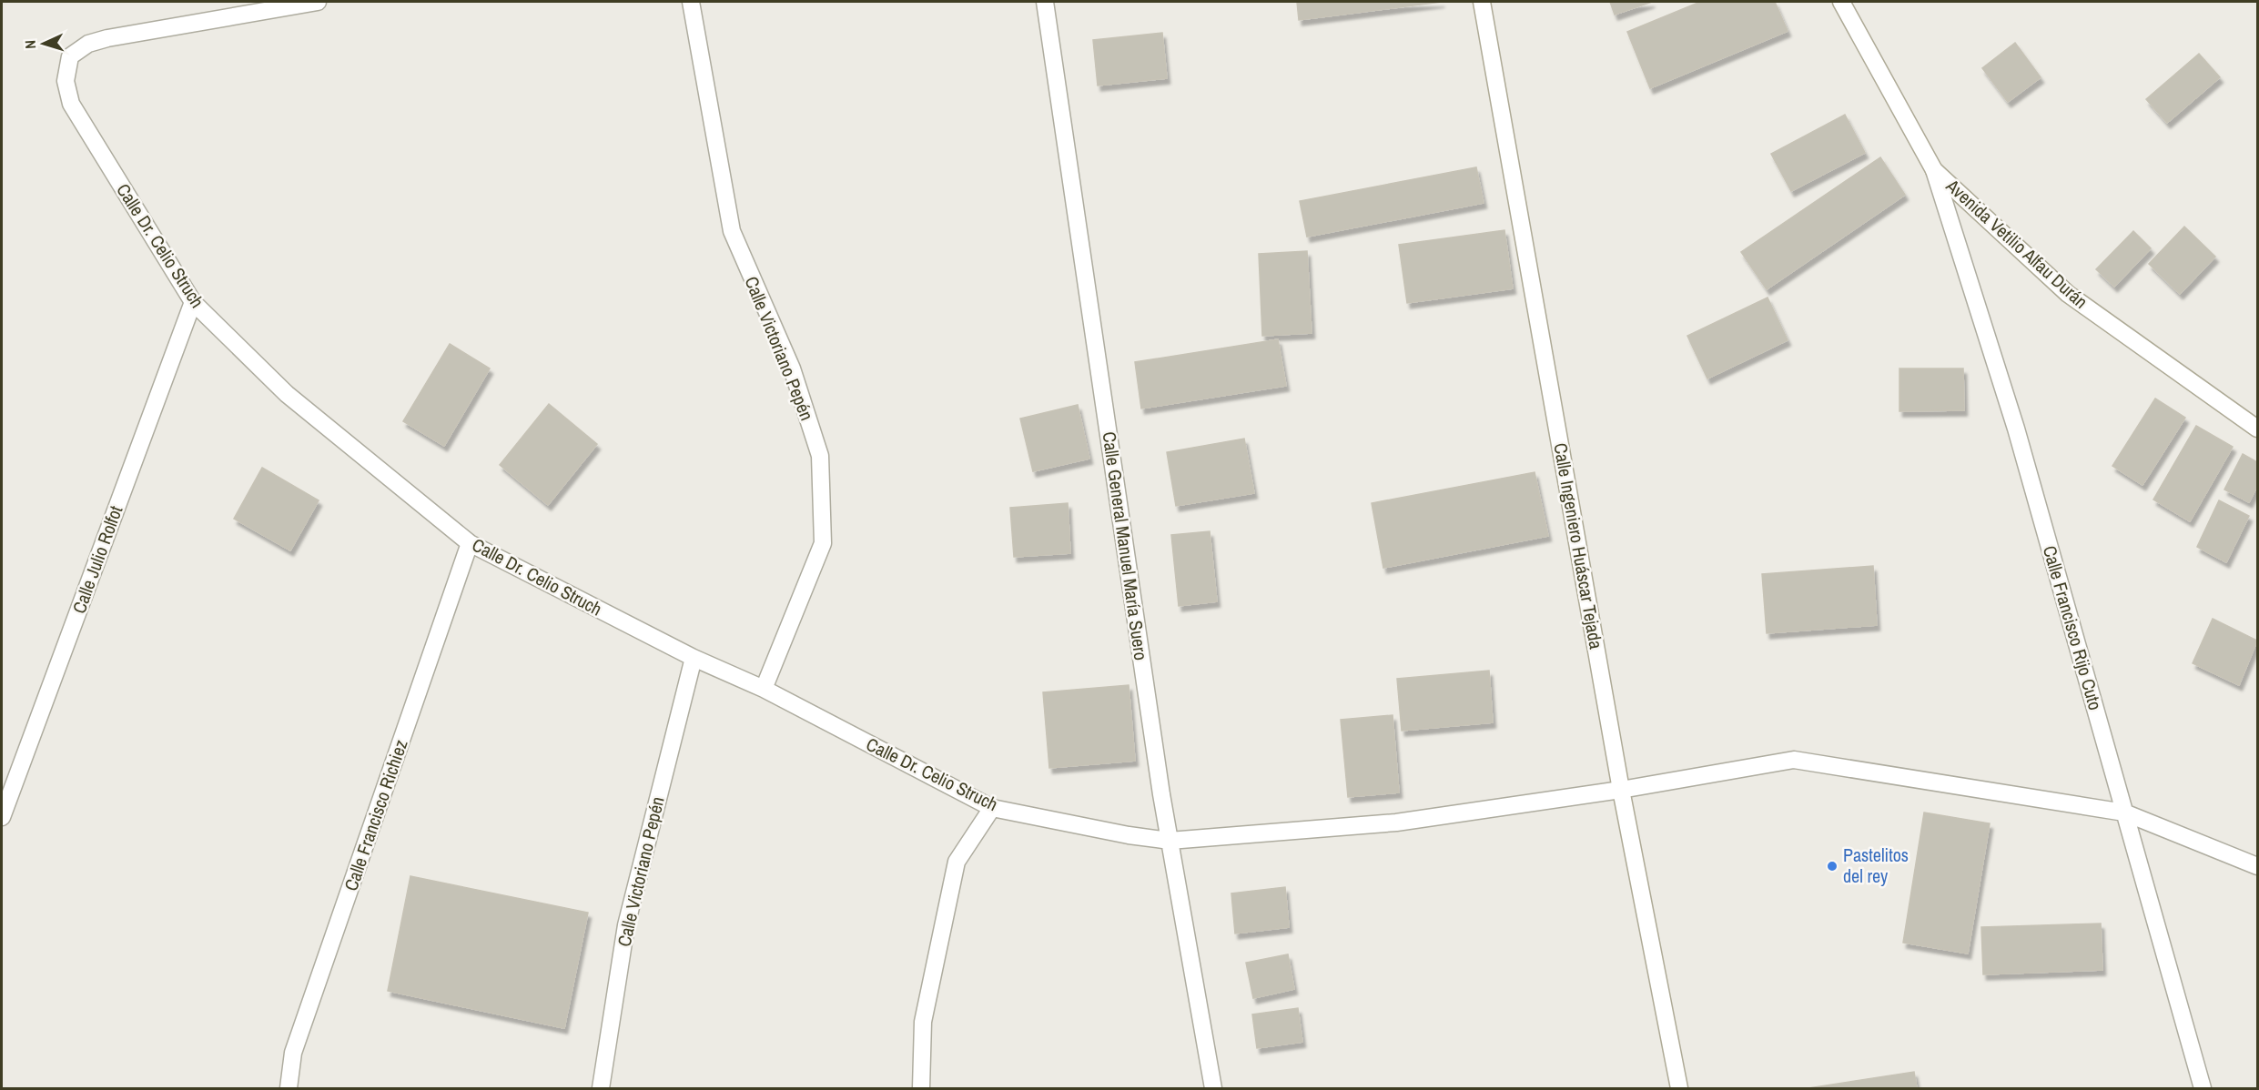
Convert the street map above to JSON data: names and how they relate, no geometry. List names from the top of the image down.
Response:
{
  "streets": {
    "street": [
      "Avenida Vetilio Alfau Durán",
      "Calle Dr. Celio Struch",
      "Calle Victoriano Pepén",
      "Calle General Manuel María Suero",
      "Calle Ingeniero Huáscar Tejada",
      "Calle Julio Rolfot",
      "Calle Francisco Rijo Cuto",
      "Calle Francisco Richiez"
    ]
  },
  "crossings": [
    ["Avenida Vetilio Alfau Durán", "Calle Francisco Rijo Cuto"],
    ["Calle Dr. Celio Struch", "Calle Victoriano Pepén"],
    ["Calle Dr. Celio Struch", "Calle General Manuel María Suero"],
    ["Calle Dr. Celio Struch", "Calle Ingeniero Huáscar Tejada"],
    ["Calle Dr. Celio Struch", "Calle Julio Rolfot"],
    ["Calle Dr. Celio Struch", "Calle Francisco Rijo Cuto"],
    ["Calle Dr. Celio Struch", "Calle Francisco Richiez"]
  ],
  "places": ["Pastelitos del rey"],
  "north": "left"
}
